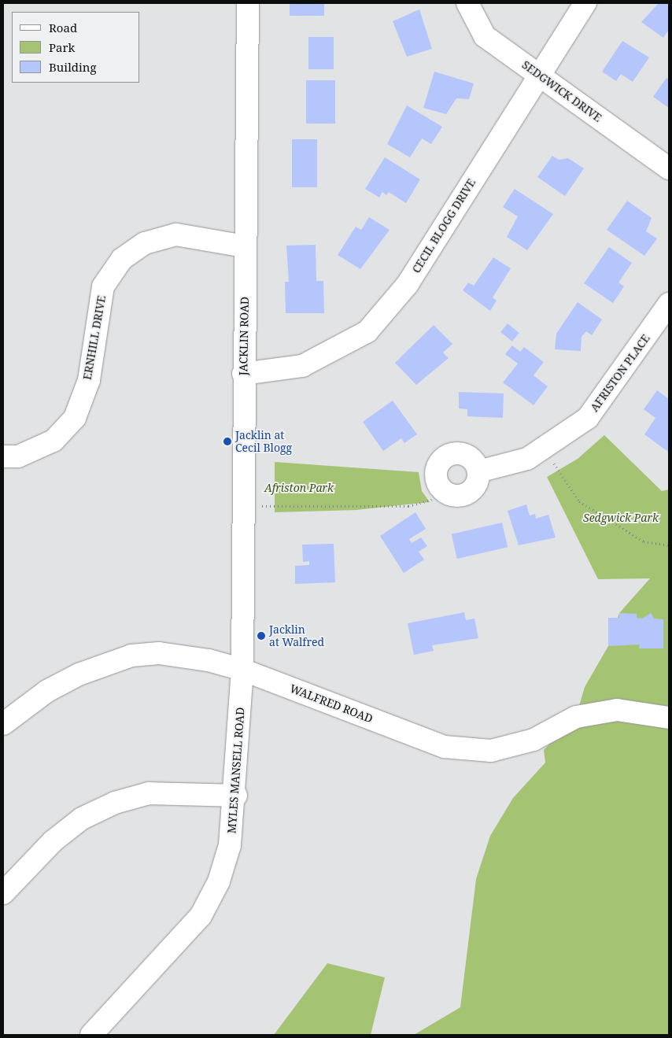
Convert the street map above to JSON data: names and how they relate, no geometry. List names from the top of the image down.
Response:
{
  "streets": {
    "street": [
      "SEDGWICK DRIVE",
      "CECIL BLOGG DRIVE",
      "JACKLIN ROAD",
      "ERNHILL DRIVE",
      "AFRISTON PLACE",
      "WALFRED ROAD",
      "MYLES MANSELL ROAD"
    ]
  },
  "crossings": [
    ["SEDGWICK DRIVE", "CECIL BLOGG DRIVE"],
    ["CECIL BLOGG DRIVE", "JACKLIN ROAD"],
    ["JACKLIN ROAD", "ERNHILL DRIVE"],
    ["JACKLIN ROAD", "WALFRED ROAD"],
    ["JACKLIN ROAD", "MYLES MANSELL ROAD"],
    ["WALFRED ROAD", "MYLES MANSELL ROAD"]
  ],
  "parks": ["Afriston Park", "Sedgwick Park"],
  "places": ["Jacklin at Cecil Blogg", "Jacklin at Walfred"],
  "legend": ["Road", "Park", "Building"]
}
